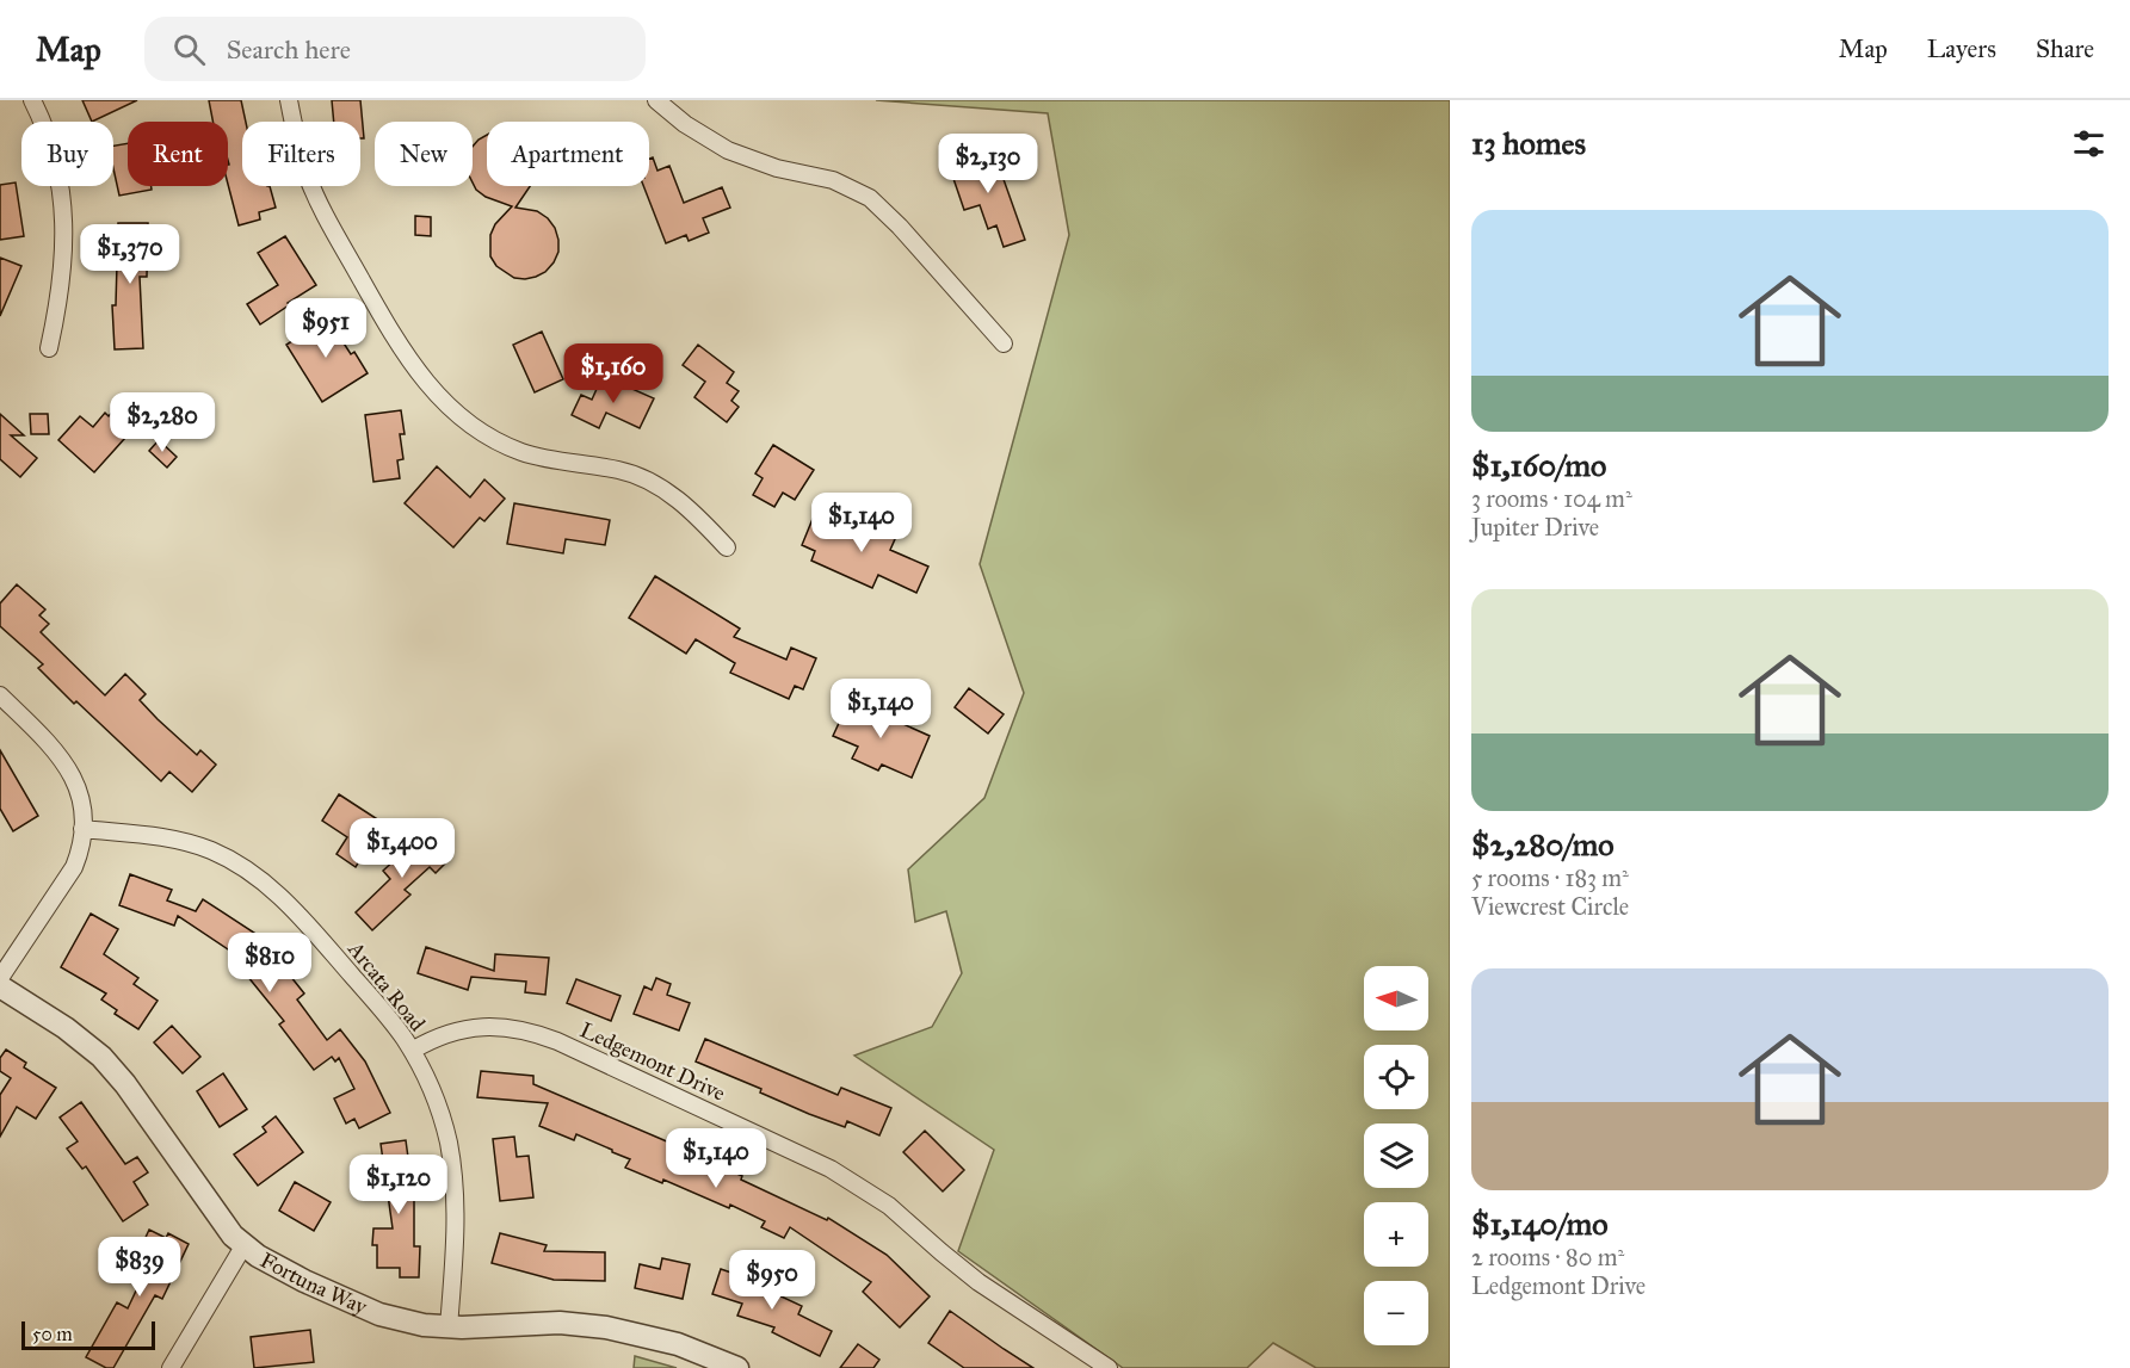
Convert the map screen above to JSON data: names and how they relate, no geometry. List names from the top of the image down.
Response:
{
  "streets": {
    "street": ["Arcata Road", "Ledgemont Drive", "Fortuna Way"]
  },
  "crossings": [
    ["Arcata Road", "Ledgemont Drive"],
    ["Arcata Road", "Fortuna Way"]
  ],
  "scale_bar": "50 m",
  "north": "left",
  "page": {
    "header": "Map",
    "search": "Search here",
    "nav": ["Map", "Layers", "Share"],
    "heading": "13 homes",
    "chip": [
      "Buy",
      "Rent",
      "Filters",
      "New",
      "Apartment"
    ],
    "price": [
      "$2,130",
      "$1,370",
      "$951",
      "$1,160",
      "$2,280",
      "$1,140",
      "$1,140",
      "$1,400",
      "$810",
      "$1,140",
      "$1,120",
      "$839",
      "$950"
    ],
    "list": [
      {
        "name": "$1,160/mo",
        "note": "3 rooms · 104 m² · Jupiter Drive"
      },
      {
        "name": "$2,280/mo",
        "note": "5 rooms · 183 m² · Viewcrest Circle"
      },
      {
        "name": "$1,140/mo",
        "note": "2 rooms · 80 m² · Ledgemont Drive"
      }
    ],
    "map_buttons": ["+", "−"],
    "scale": "50 m"
  }
}
